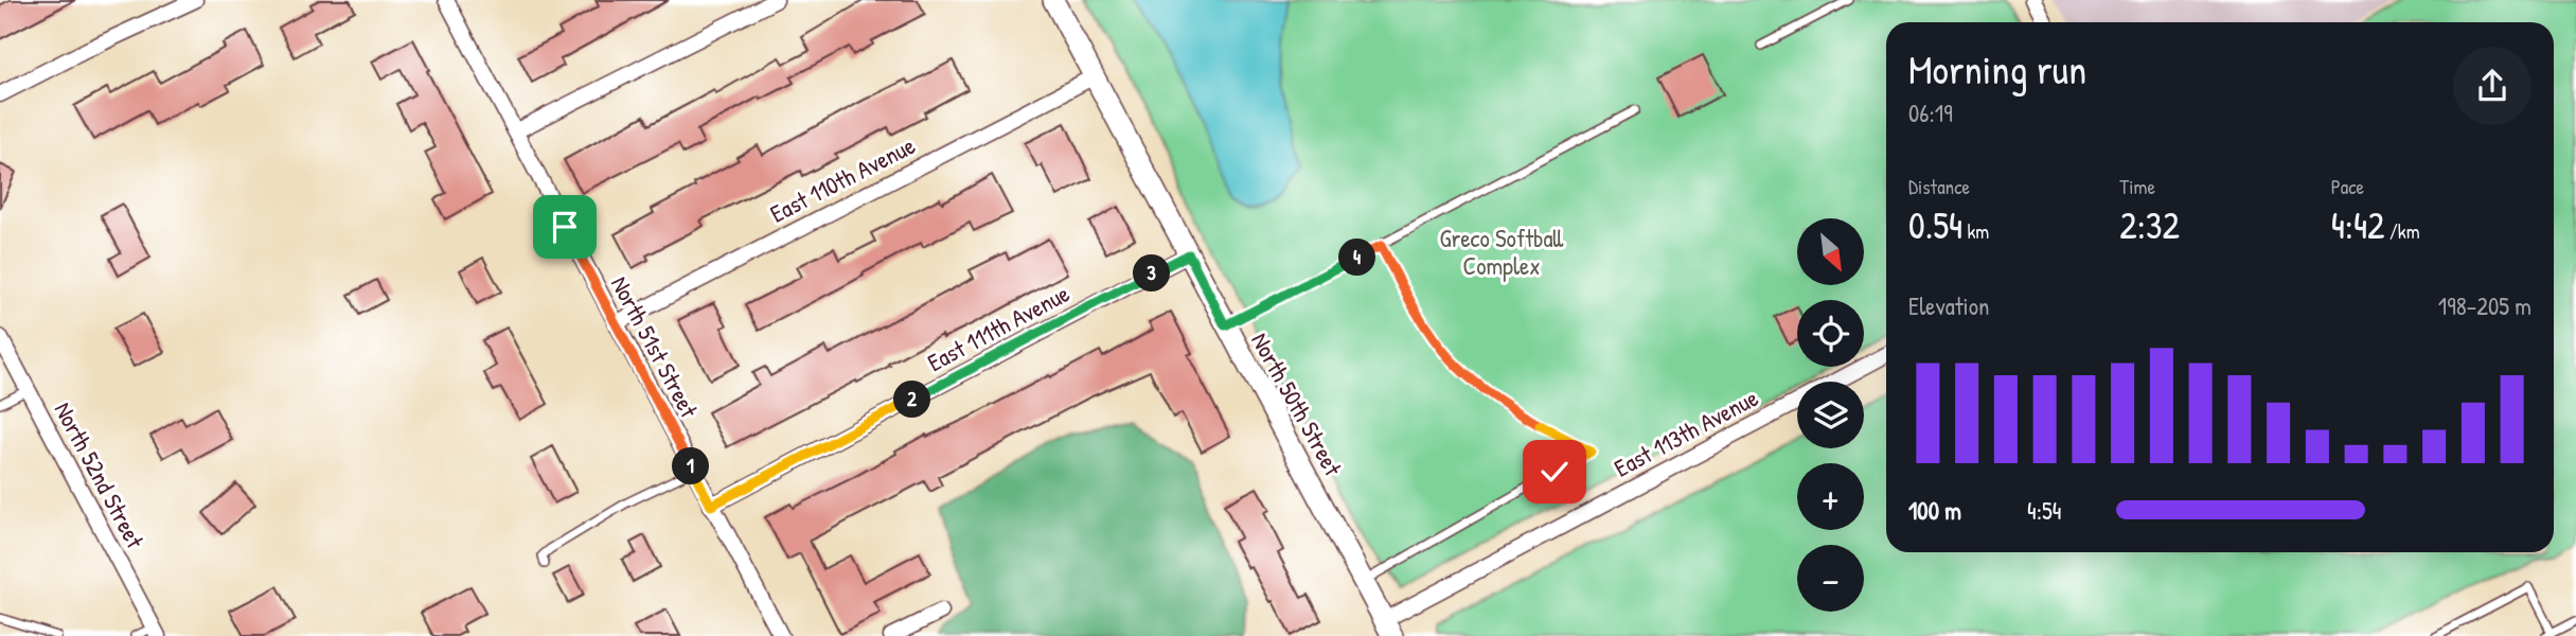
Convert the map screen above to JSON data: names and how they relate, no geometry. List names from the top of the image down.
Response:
{
  "streets": {
    "street": [
      "East 110th Avenue",
      "East 111th Avenue",
      "North 51st Street",
      "North 50th Street",
      "East 113th Avenue",
      "North 52nd Street"
    ]
  },
  "crossings": [
    ["East 110th Avenue", "North 51st Street"],
    ["East 110th Avenue", "North 50th Street"],
    ["East 111th Avenue", "North 51st Street"],
    ["East 111th Avenue", "North 50th Street"],
    ["North 50th Street", "East 113th Avenue"]
  ],
  "parks": ["Greco Softball Complex"],
  "north": "bottom right",
  "page": {
    "heading": ["Morning run", "06:19"],
    "stats": [
      ["Distance", "0.54 km"],
      ["Time", "2:32"],
      ["Pace", "4:42 /km"]
    ],
    "map_buttons": ["+", "−"],
    "pins": [
      "4",
      "3",
      "2",
      "1"
    ],
    "chart": ["Elevation", "198–205 m"],
    "list": [
      {
        "name": "100 m",
        "note": "4:54"
      }
    ]
  }
}
